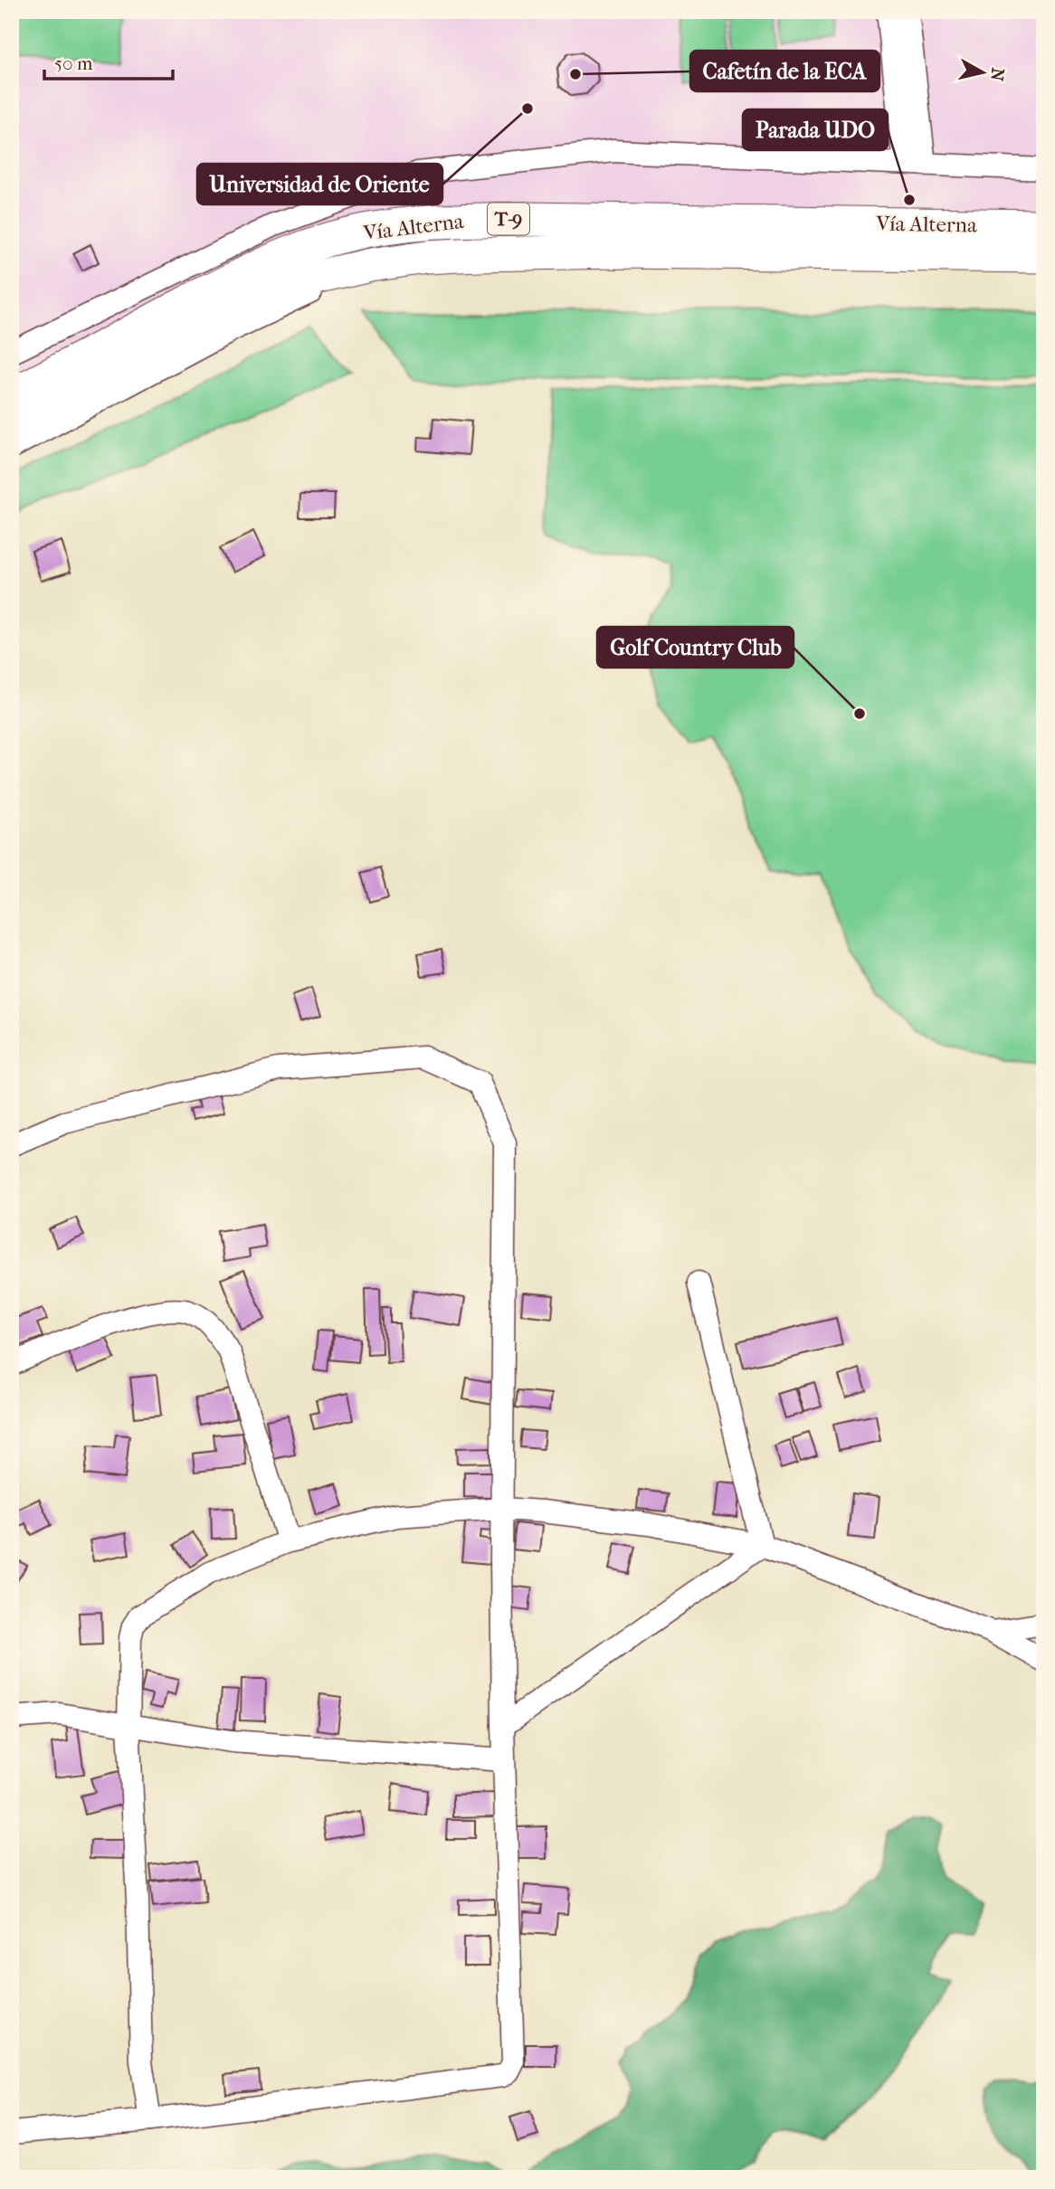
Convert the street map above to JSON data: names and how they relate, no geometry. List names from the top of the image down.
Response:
{
  "streets": {
    "highway": ["T-9", "Vía Alterna"]
  },
  "places": [
    "Cafetín de la ECA",
    "Universidad de Oriente",
    "Parada UDO",
    "Golf Country Club"
  ],
  "scale_bar": "50 m",
  "north": "right"
}
